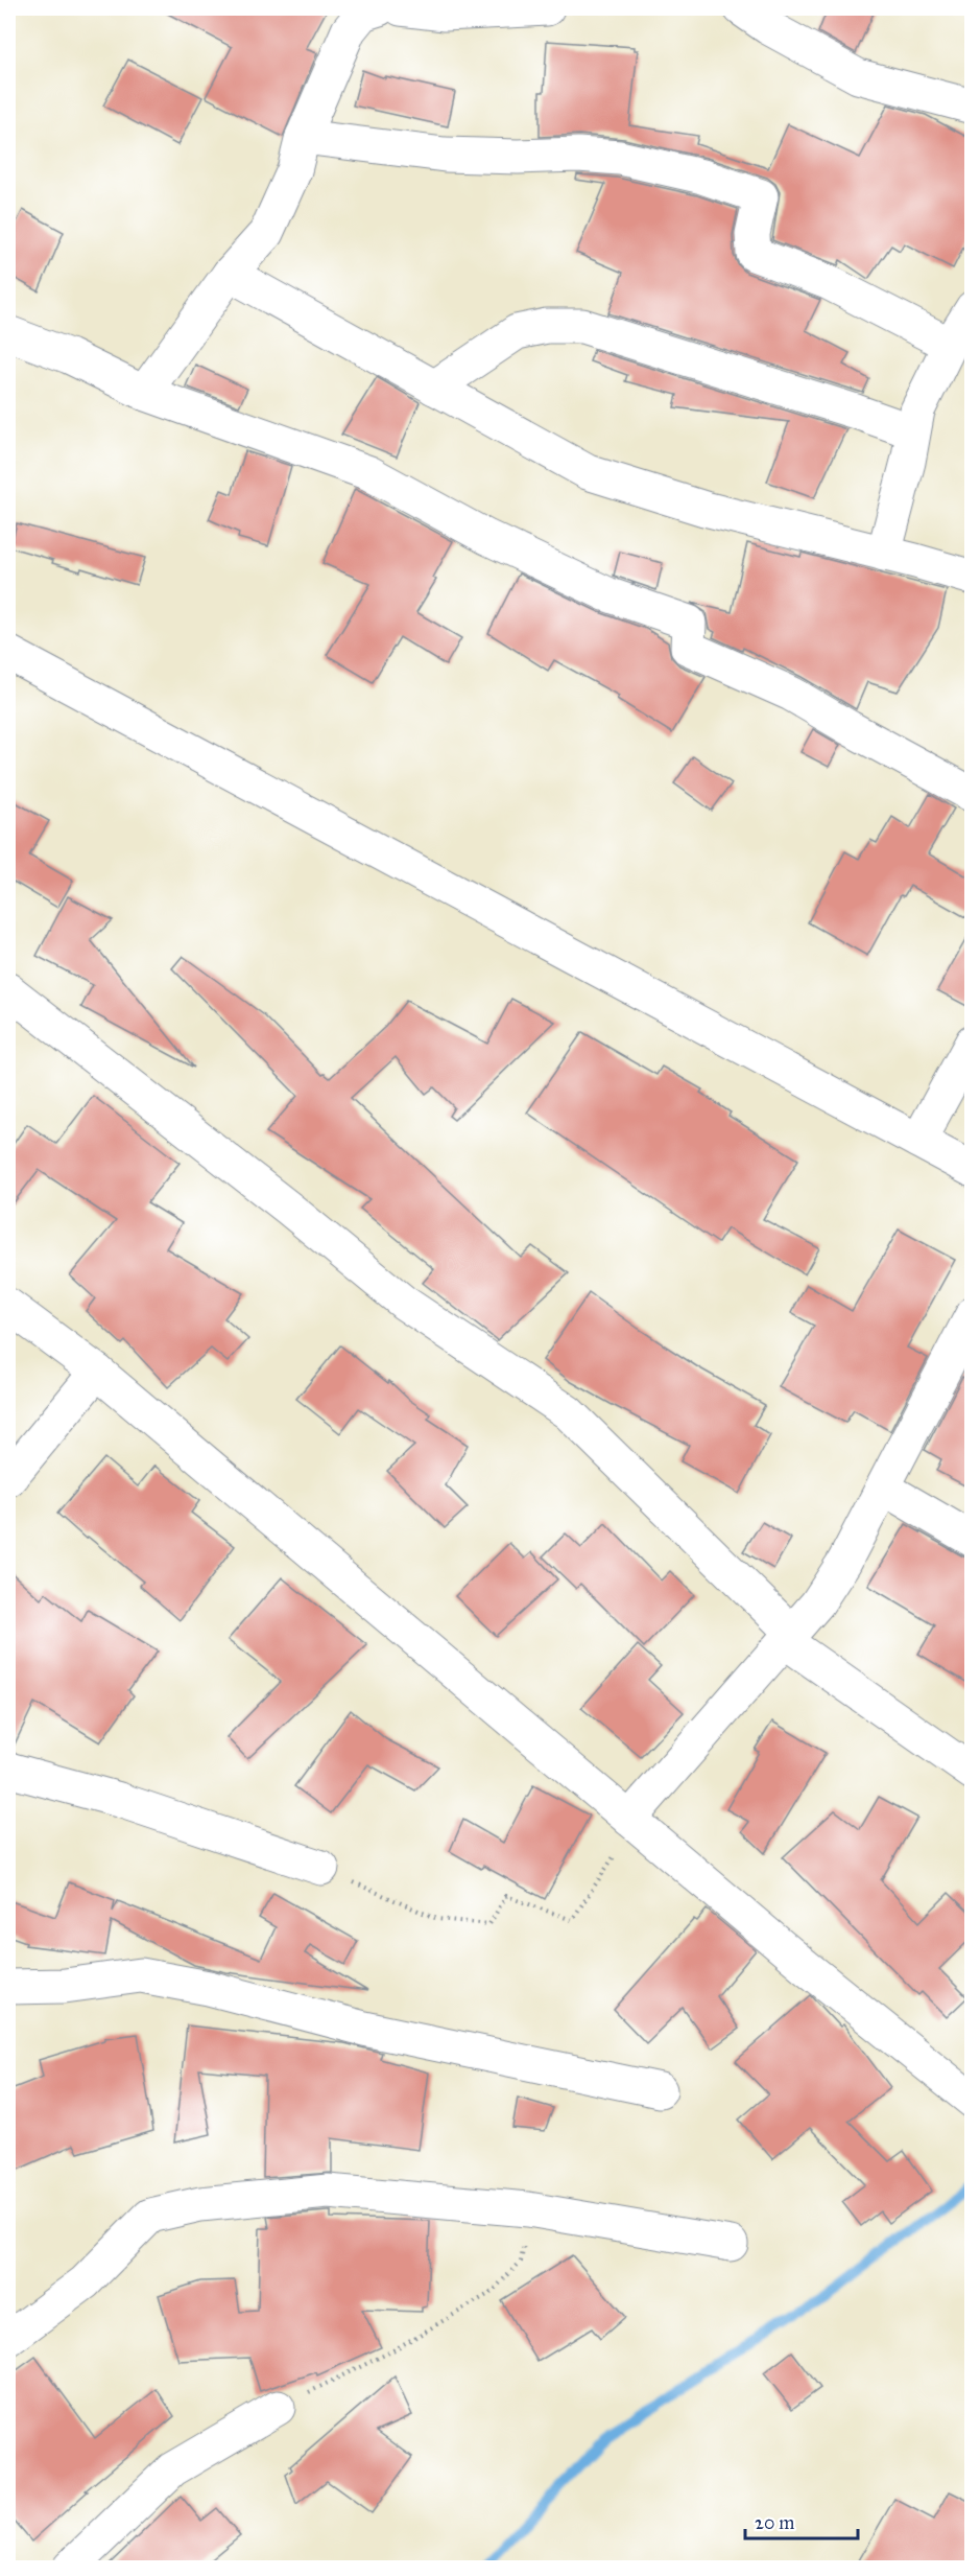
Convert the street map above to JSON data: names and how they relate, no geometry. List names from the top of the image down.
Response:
{
  "scale_bar": "20 m"
}
